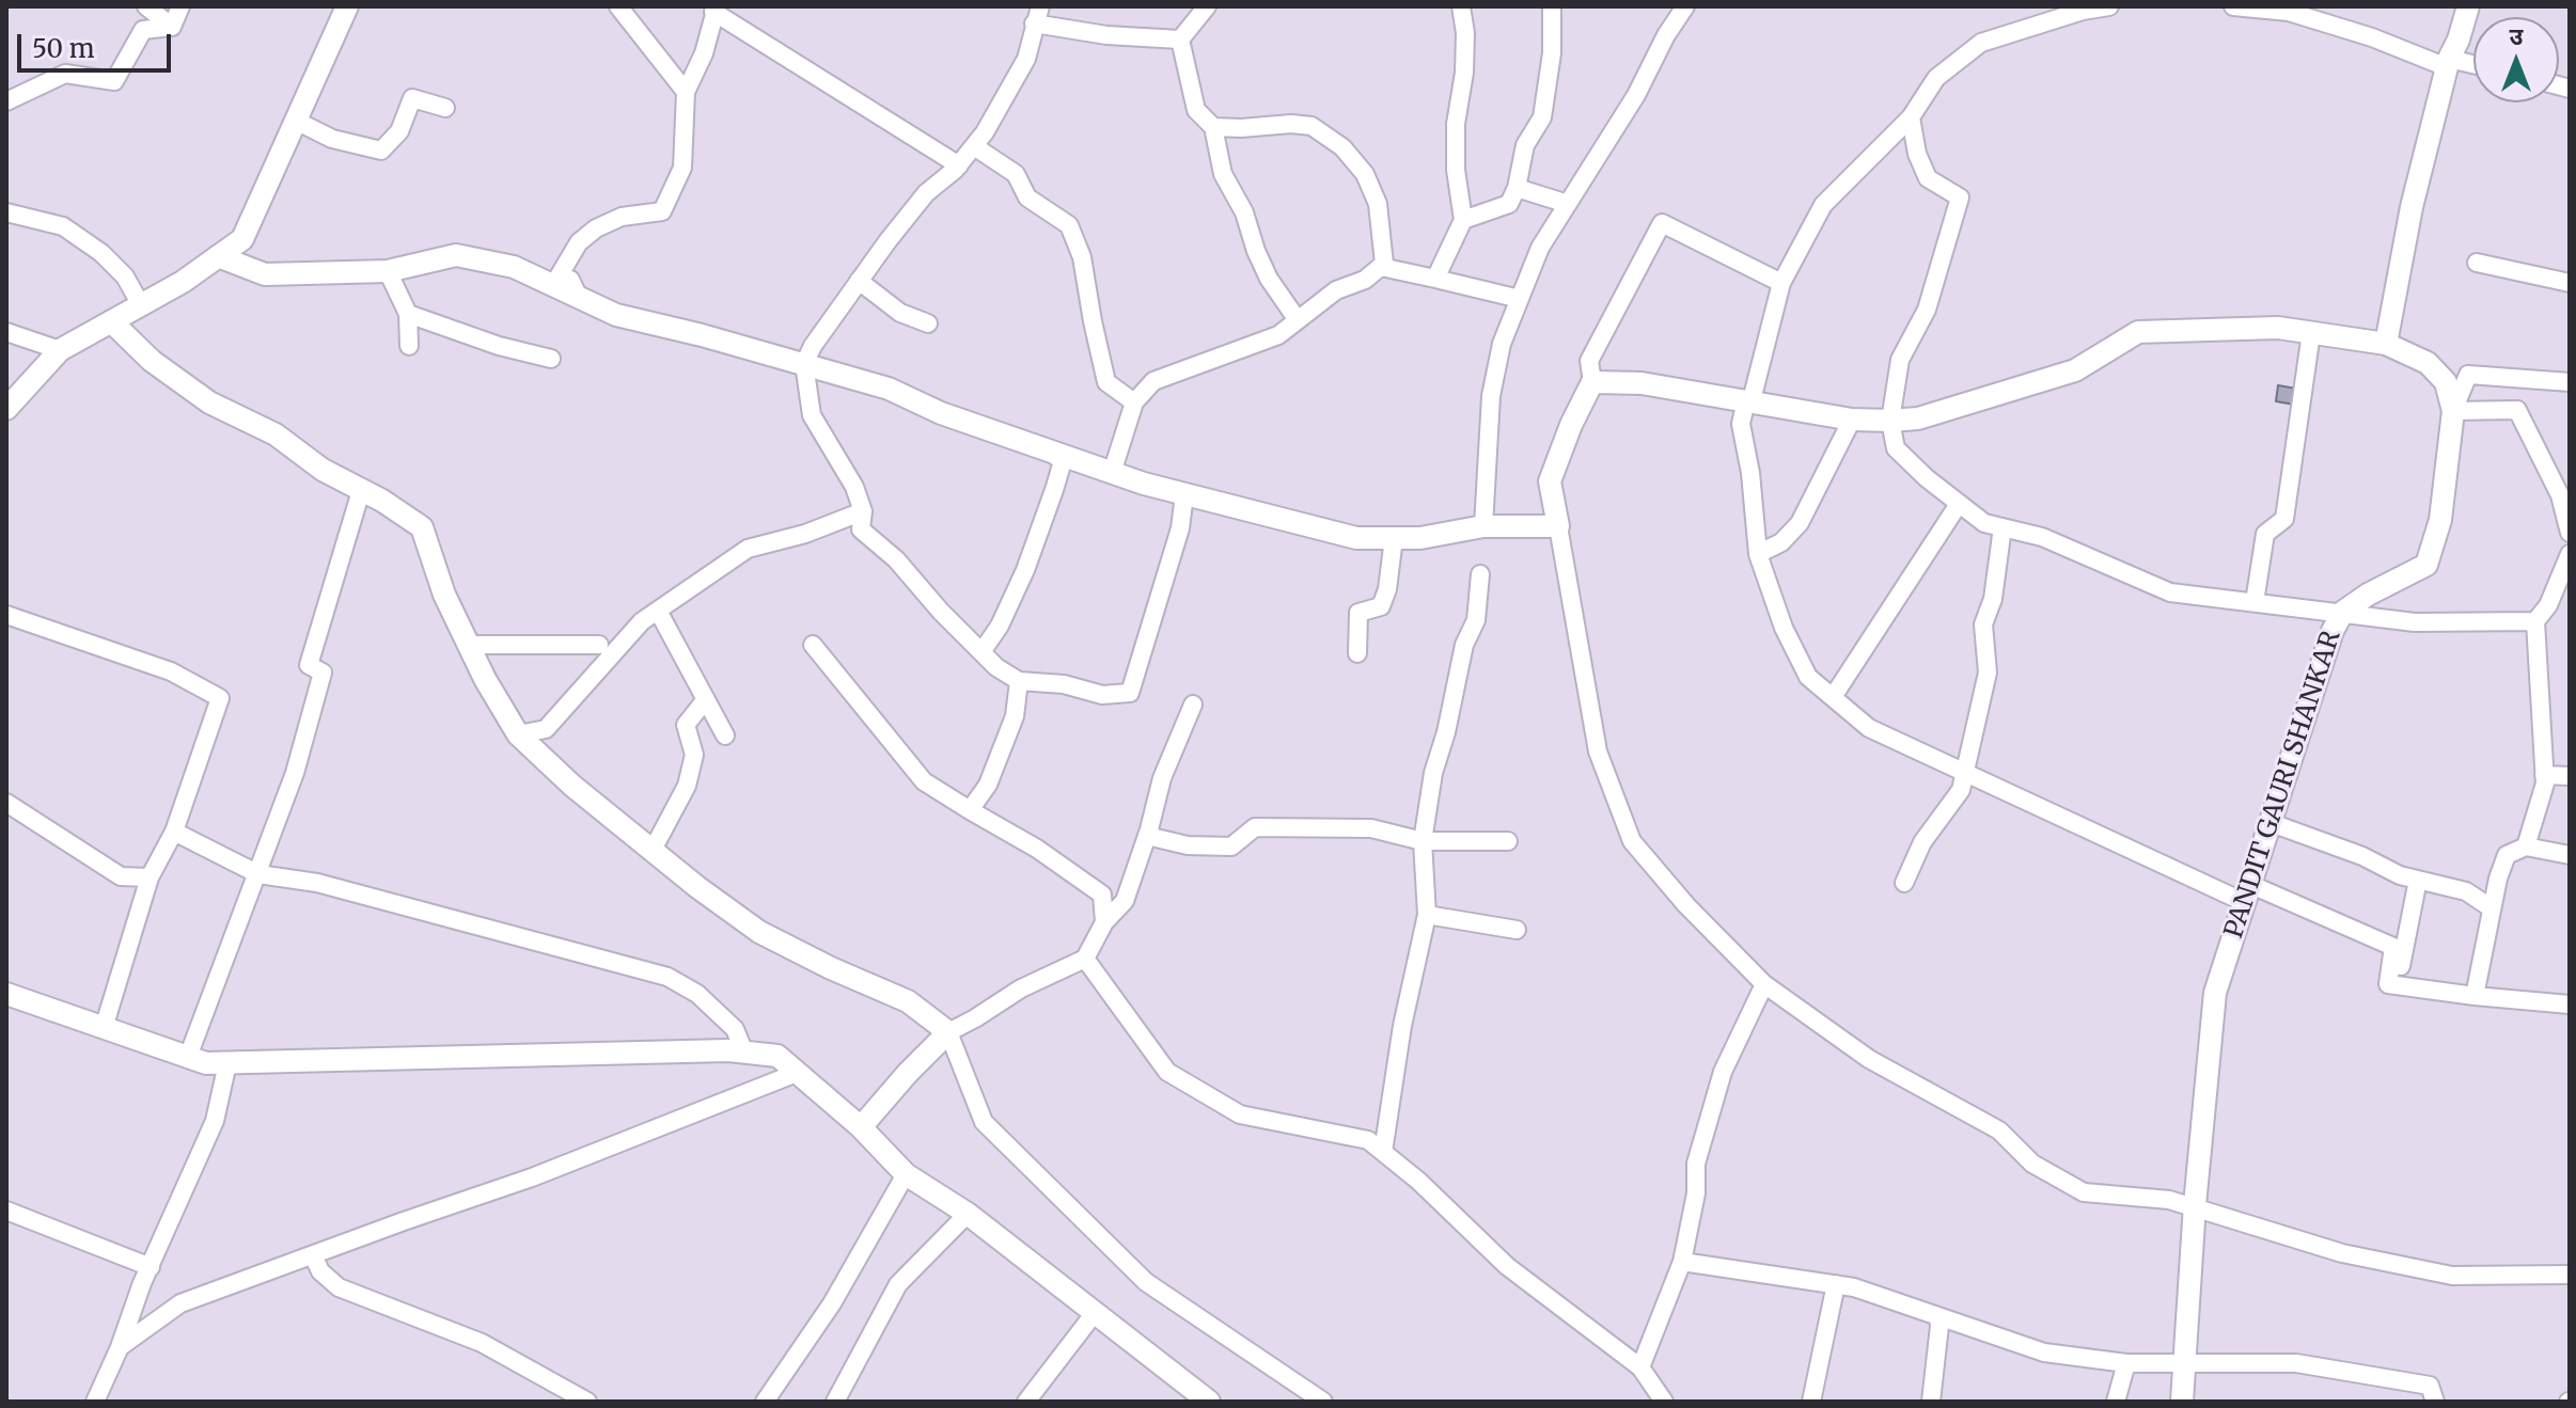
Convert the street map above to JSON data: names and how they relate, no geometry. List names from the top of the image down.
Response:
{
  "streets": {
    "street": ["PANDIT GAURI SHANKAR"]
  },
  "scale_bar": "50 m",
  "north": "top"
}
